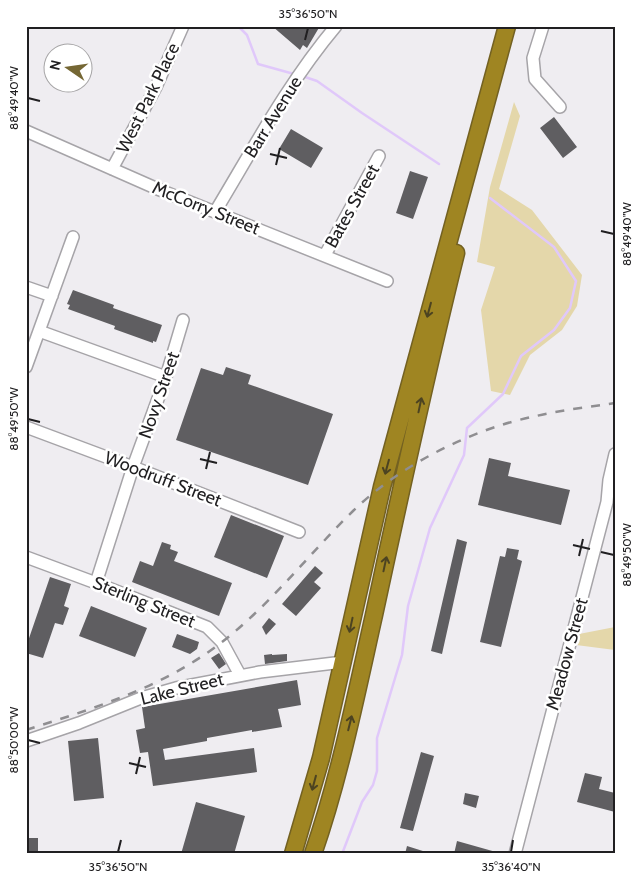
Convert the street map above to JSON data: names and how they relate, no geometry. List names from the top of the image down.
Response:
{
  "streets": {
    "street": [
      "West Park Place",
      "Barr Avenue",
      "Bates Street",
      "McCorry Street",
      "Novy Street",
      "Woodruff Street",
      "Sterling Street",
      "Meadow Street",
      "Lake Street"
    ]
  },
  "crossings": [
    ["West Park Place", "McCorry Street"],
    ["Barr Avenue", "McCorry Street"],
    ["Bates Street", "McCorry Street"],
    ["Novy Street", "Woodruff Street"],
    ["Novy Street", "Sterling Street"],
    ["Sterling Street", "Lake Street"]
  ],
  "north": "left",
  "coordinates": [
    "35°36'50\"N",
    "88°49'40\"W",
    "88°49'50\"W",
    "88°50'00\"W",
    "35°36'40\"N"
  ]
}
